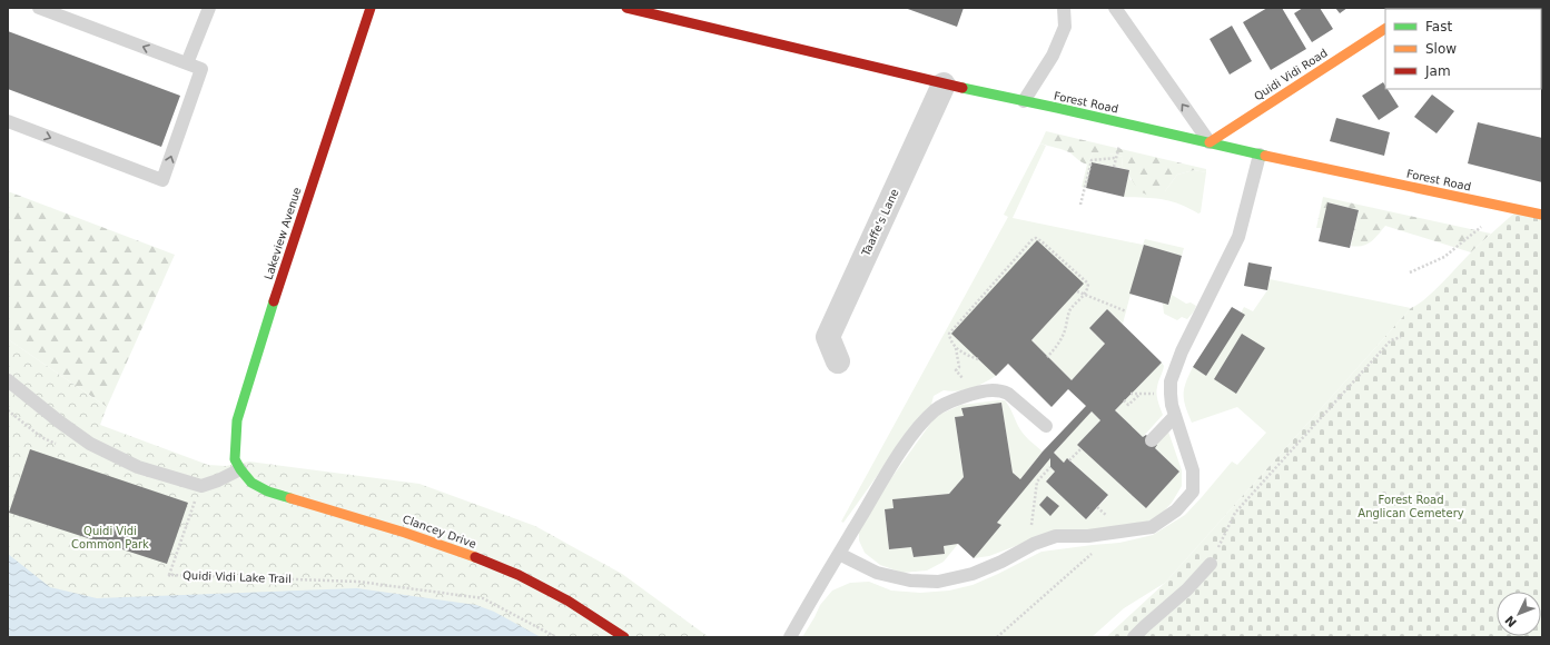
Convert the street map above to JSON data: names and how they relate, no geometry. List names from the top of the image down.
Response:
{
  "streets": {
    "street": [
      "Quidi Vidi Road",
      "Forest Road",
      "Taaffe's Lane",
      "Lakeview Avenue",
      "Clancey Drive"
    ],
    "path": ["Quidi Vidi Lake Trail"]
  },
  "crossings": [
    ["Quidi Vidi Road", "Forest Road"],
    ["Forest Road", "Taaffe's Lane"],
    ["Lakeview Avenue", "Clancey Drive"]
  ],
  "parks": ["Forest Road Anglican Cemetery", "Quidi Vidi Common Park"],
  "legend": ["Fast", "Slow", "Jam"],
  "north": "bottom left"
}
